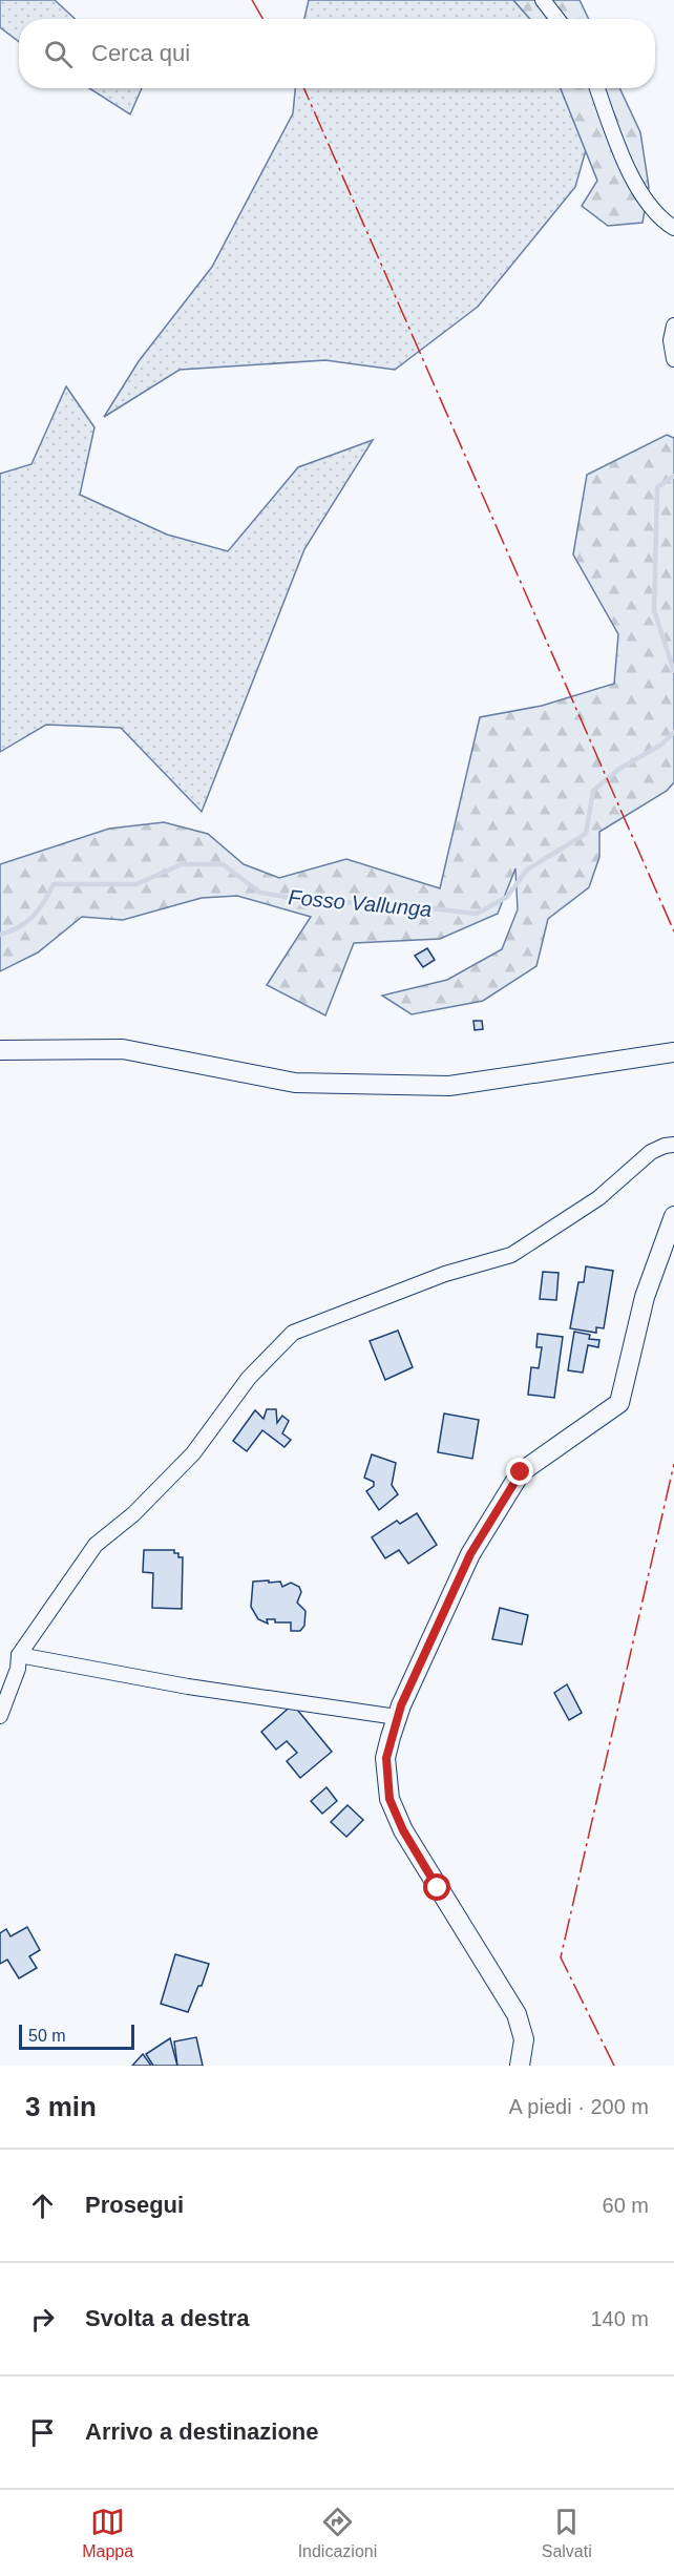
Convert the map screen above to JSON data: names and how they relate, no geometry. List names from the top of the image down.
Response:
{
  "water": ["Fosso Vallunga"],
  "scale_bar": "50 m",
  "page": {
    "search": "Cerca qui",
    "scale": "50 m",
    "heading": ["3 min", "A piedi · 200 m"],
    "list": [
      ["Prosegui", "60 m"],
      ["Svolta a destra", "140 m"],
      "Arrivo a destinazione"
    ],
    "nav": ["Mappa", "Indicazioni", "Salvati"]
  }
}
